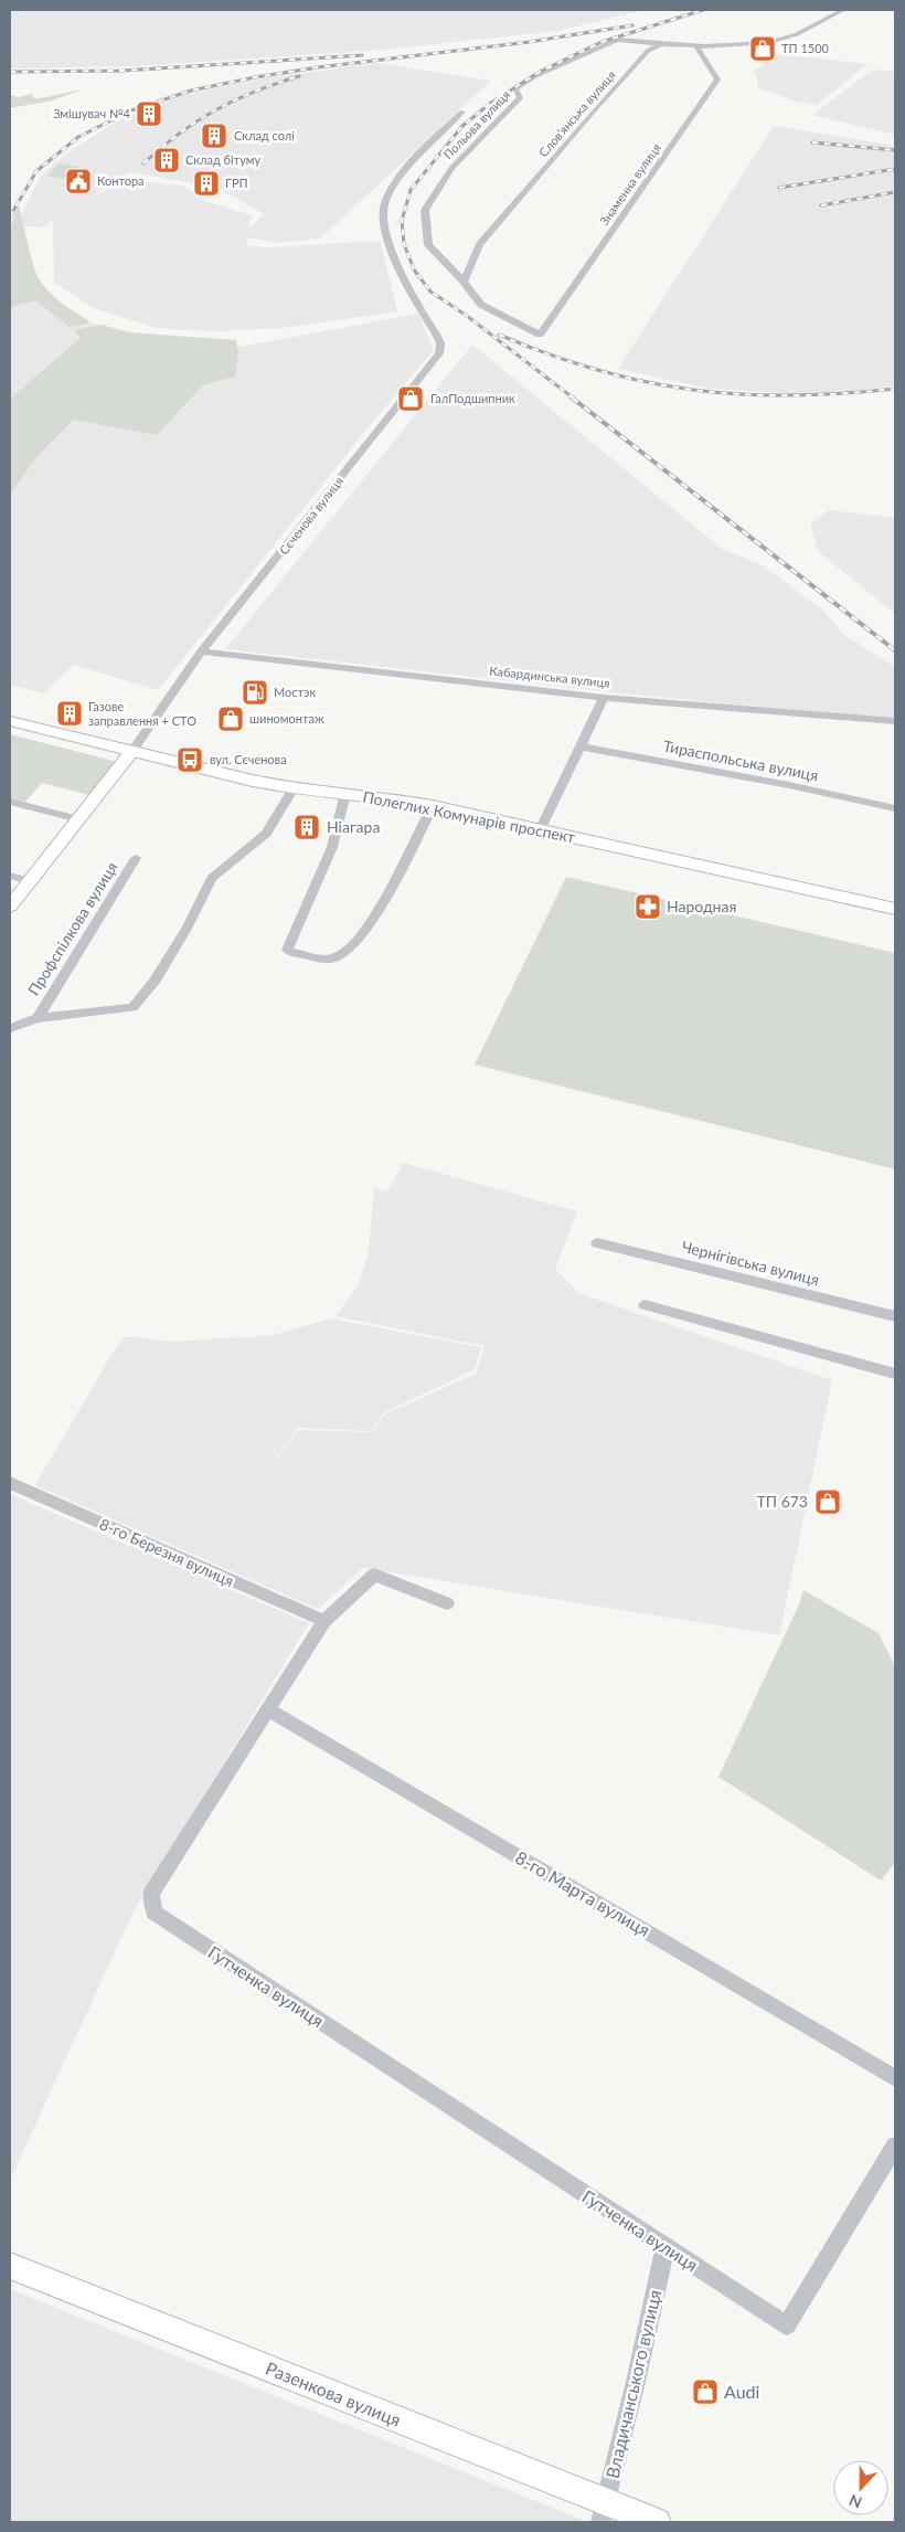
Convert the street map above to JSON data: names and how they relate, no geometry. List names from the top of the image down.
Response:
{
  "streets": {
    "main road": ["Полеглих Комунарів проспект"],
    "street": [
      "Слов’янська вулиця",
      "Польова вулиця",
      "Знаменна вулиця",
      "Сєченова вулиця",
      "Кабардинська вулиця",
      "Тираспольська вулиця",
      "Профспілкова вулиця",
      "Чернігівська вулиця",
      "8-го Березня вулиця",
      "8-го Марта вулиця",
      "Гутченка вулиця",
      "Владичанського вулиця",
      "Разенкова вулиця"
    ]
  },
  "crossings": [
    ["Слов’янська вулиця", "Польова вулиця"],
    ["Слов’янська вулиця", "Знаменна вулиця"],
    ["Польова вулиця", "Знаменна вулиця"],
    ["Сєченова вулиця", "Кабардинська вулиця"],
    ["Сєченова вулиця", "Полеглих Комунарів проспект"],
    ["8-го Березня вулиця", "Гутченка вулиця"],
    ["8-го Марта вулиця", "Гутченка вулиця"],
    ["Гутченка вулиця", "Владичанського вулиця"],
    ["Владичанського вулиця", "Разенкова вулиця"]
  ],
  "places": {
    "shop": [
      "ТП 1500",
      "ГалПодшипник",
      "шиномонтаж",
      "ТП 673",
      "Audi"
    ],
    "building": [
      "Змішувач №4",
      "Склад солі",
      "Склад бітуму",
      "ГРП",
      "Газове заправлення + СТО",
      "Ніагара"
    ],
    "public building": ["Контора"],
    "fuel station": ["Мостэк"],
    "bus stop": ["вул. Сєченова"],
    "pharmacy": ["Народная"]
  },
  "north": "bottom"
}
